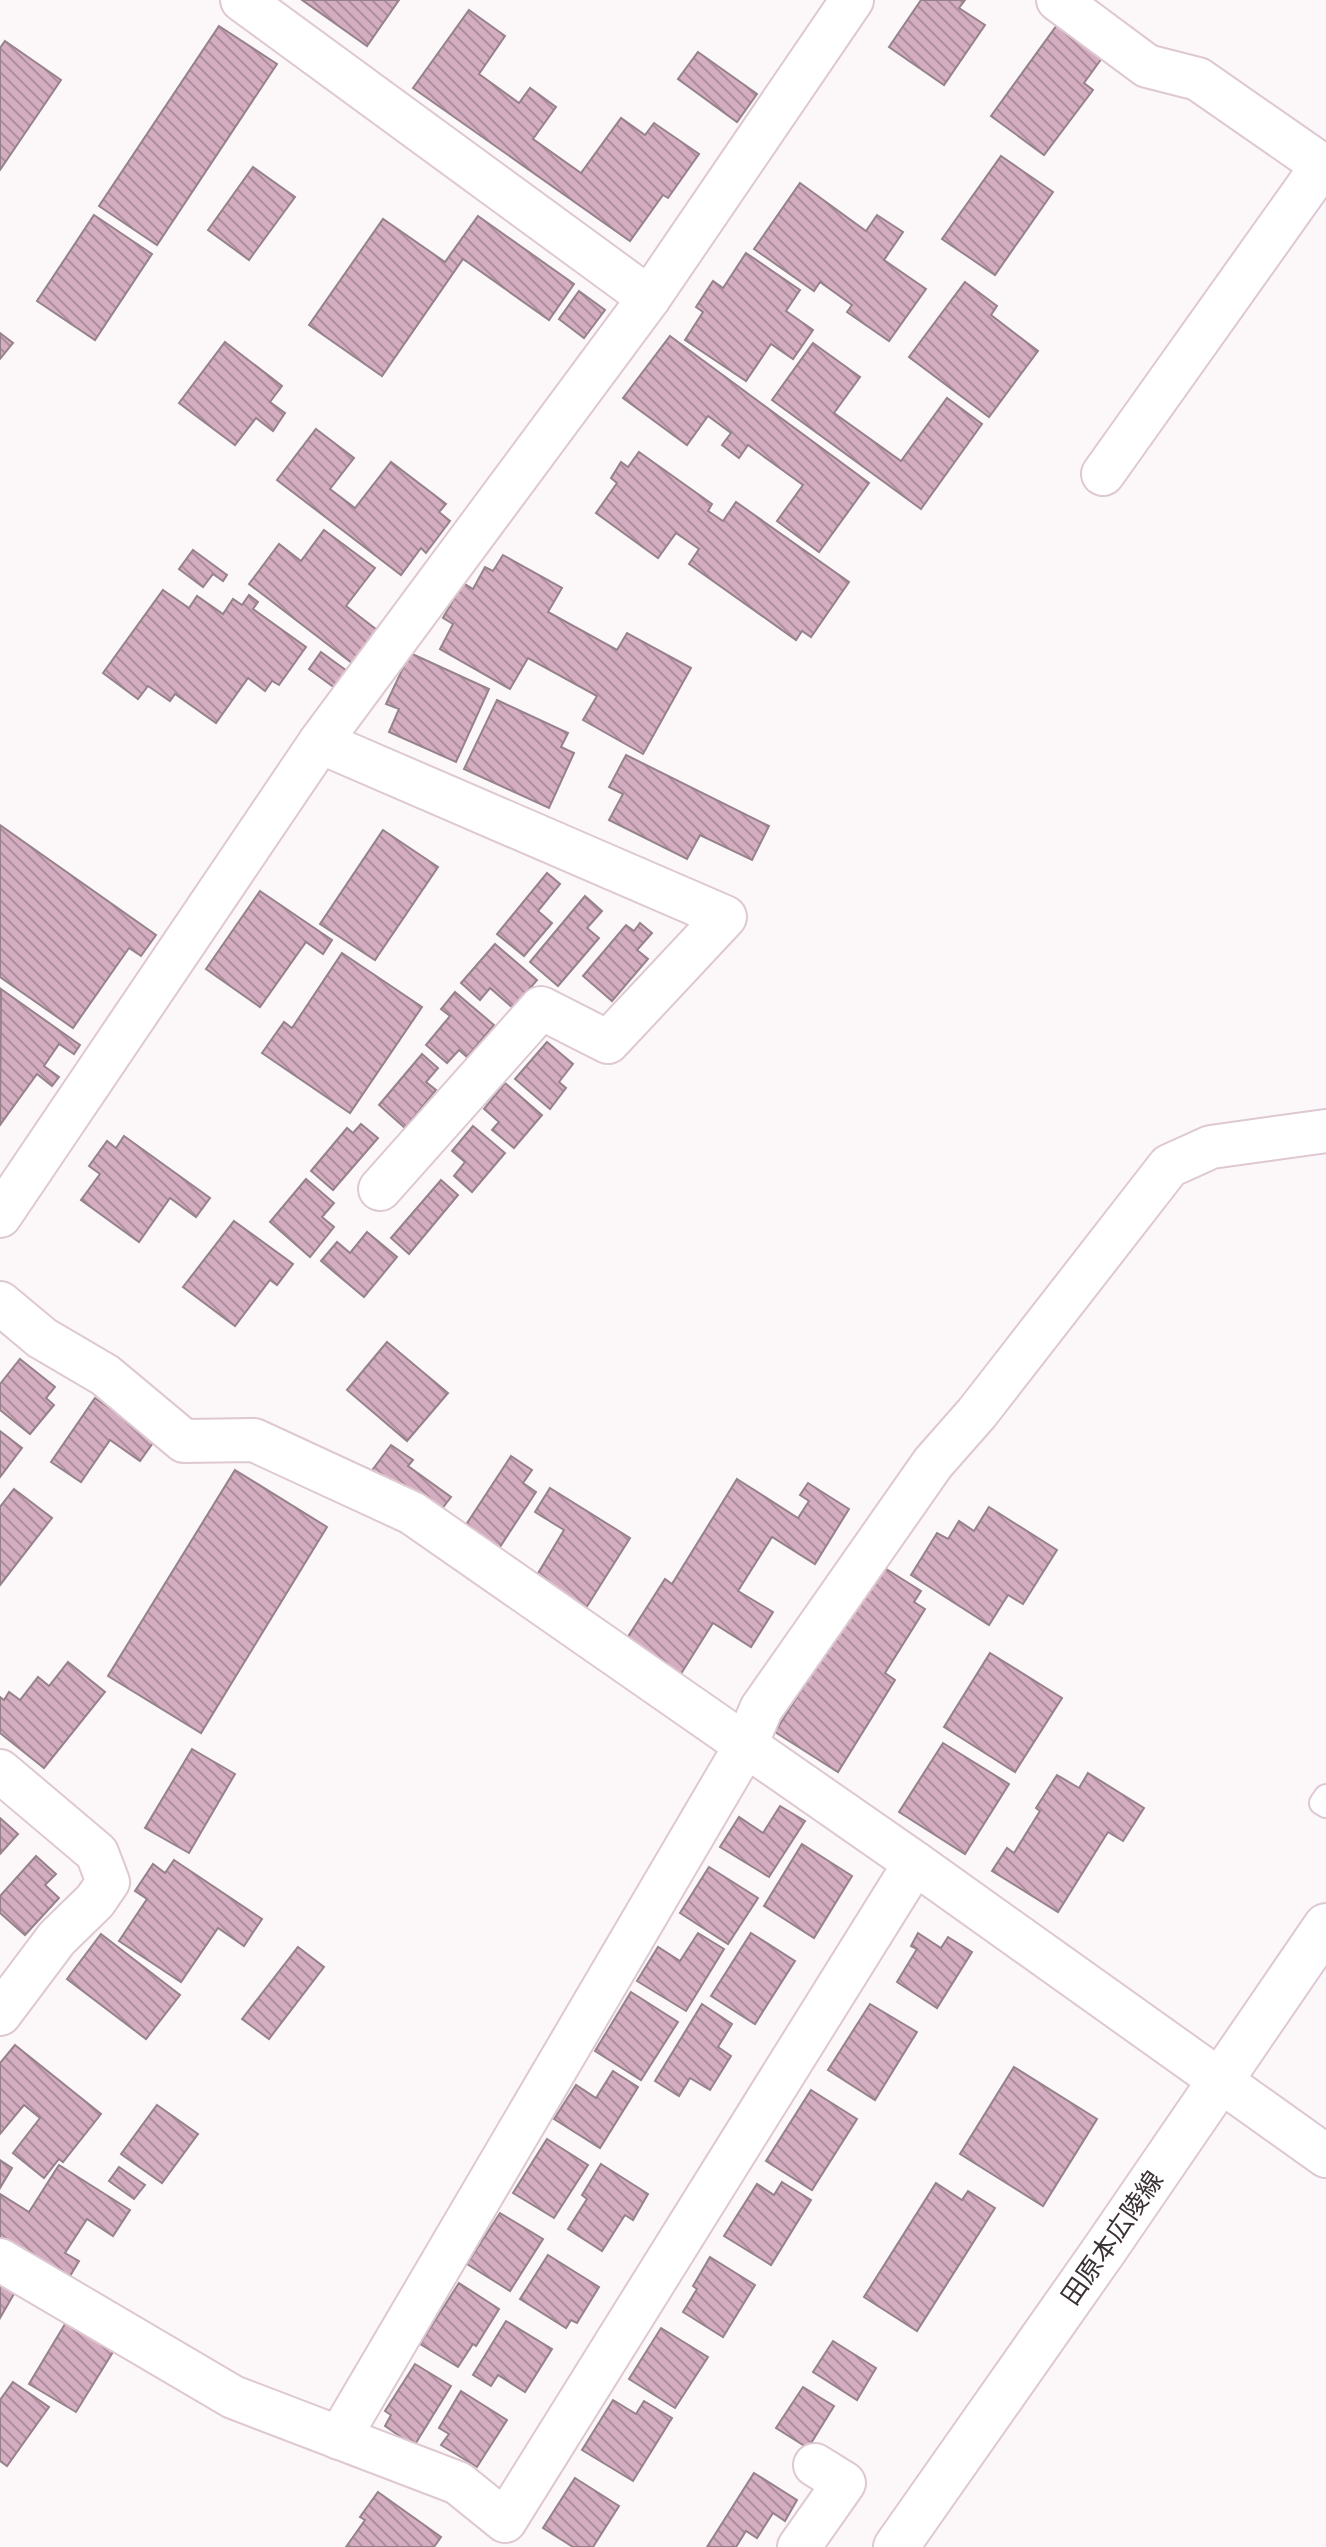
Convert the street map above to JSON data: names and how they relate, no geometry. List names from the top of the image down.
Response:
{
  "streets": {
    "main road": ["田原本広陵線"]
  }
}
